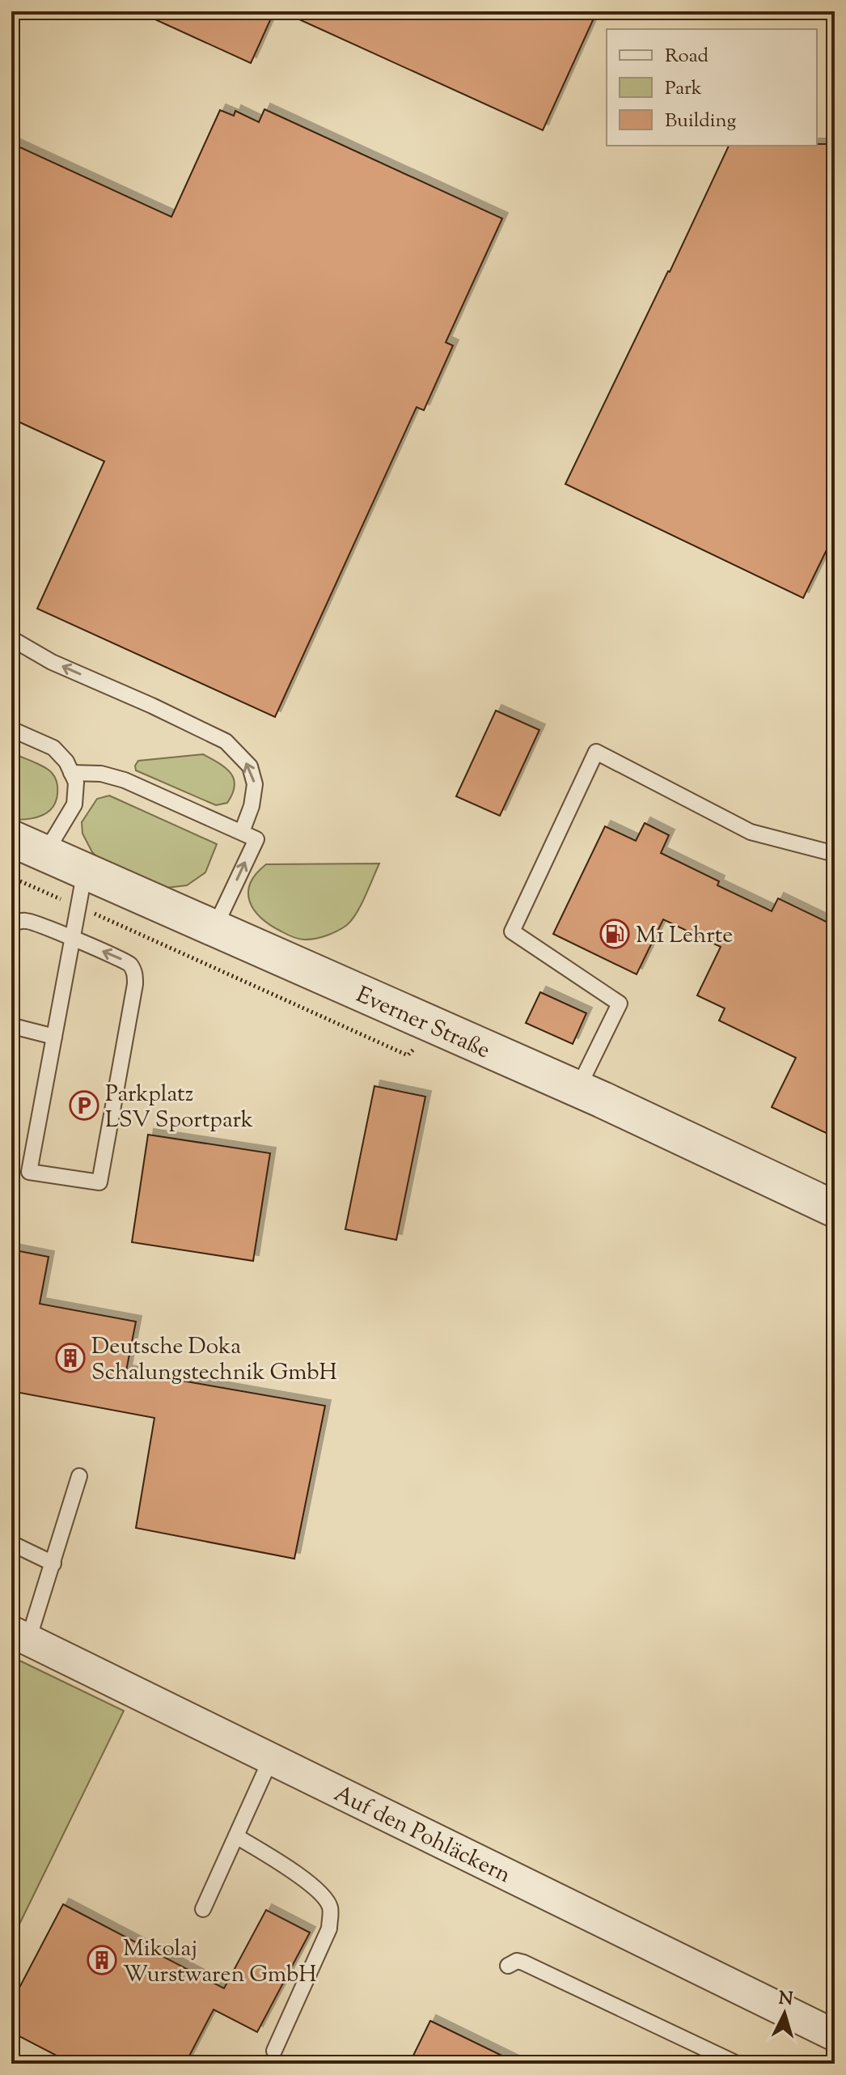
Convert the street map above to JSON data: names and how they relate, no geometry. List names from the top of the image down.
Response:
{
  "streets": {
    "street": ["Everner Straße", "Auf den Pohläckern"]
  },
  "places": {
    "fuel station": ["M1 Lehrte"],
    "parking": ["Parkplatz LSV Sportpark"],
    "building": ["Deutsche Doka Schalungstechnik GmbH", "Mikolaj Wurstwaren GmbH"]
  },
  "legend": ["Road", "Park", "Building"],
  "north": "top"
}
